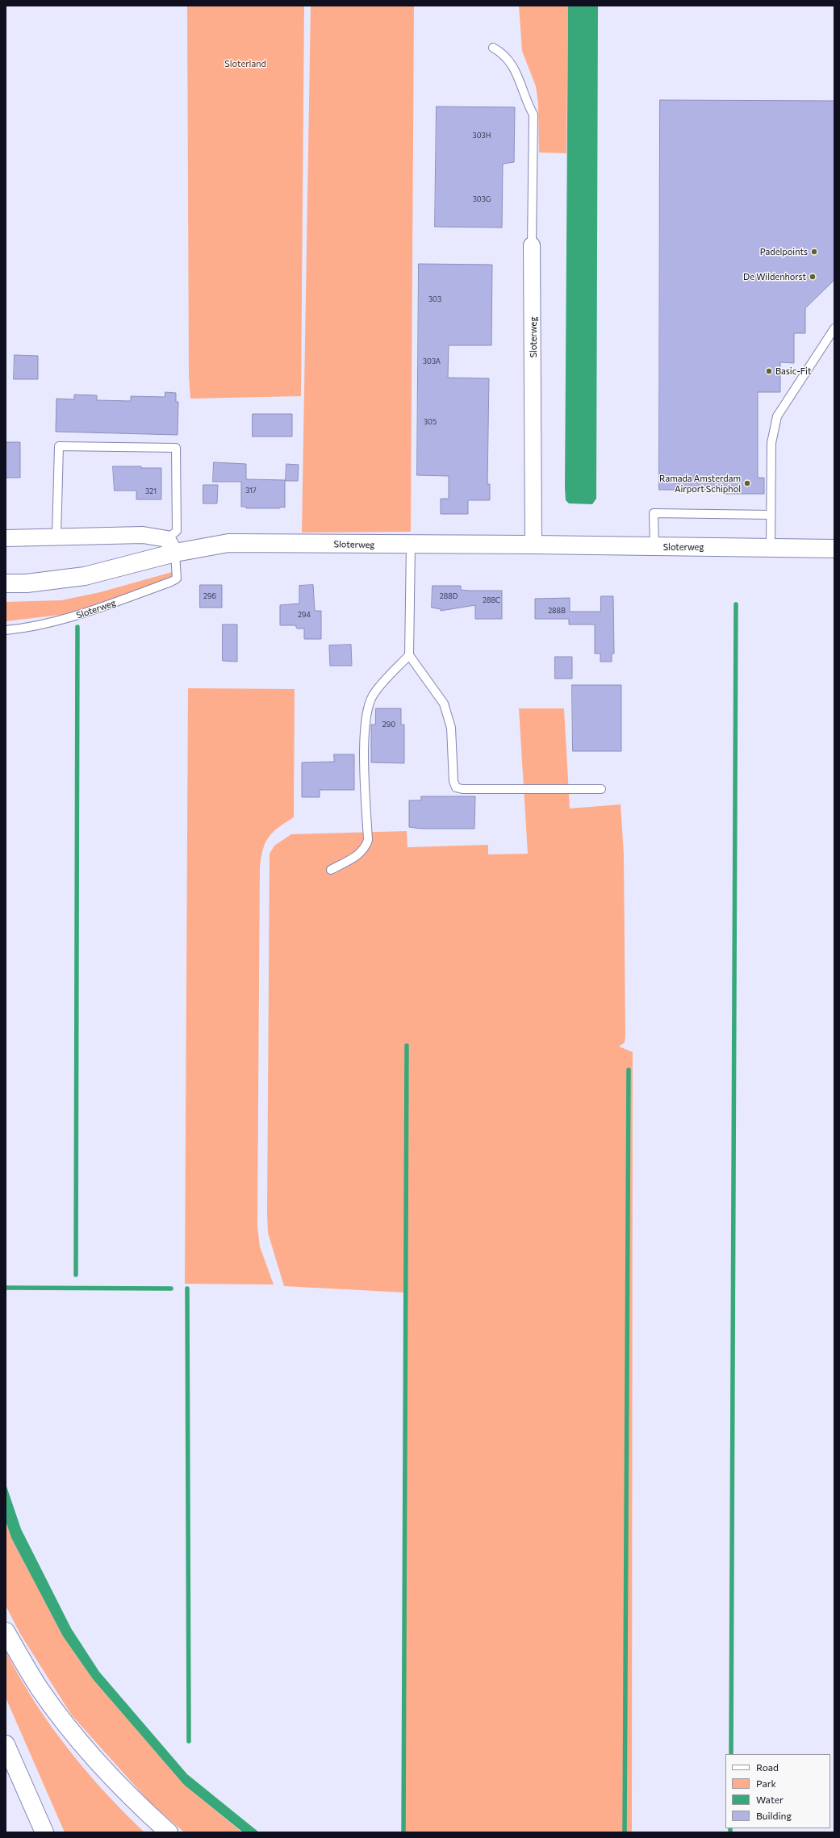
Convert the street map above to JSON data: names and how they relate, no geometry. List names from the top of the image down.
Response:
{
  "streets": {
    "main road": ["Sloterweg"]
  },
  "parks": ["Sloterland"],
  "places": [
    "Padelpoints",
    "De Wildenhorst",
    "Basic-Fit",
    "Ramada Amsterdam Airport Schiphol"
  ],
  "house_numbers": [
    "303H",
    "303G",
    "303",
    "303A",
    "305",
    "317",
    "321",
    "296",
    "288D",
    "288C",
    "288B",
    "294",
    "290"
  ],
  "legend": [
    "Road",
    "Park",
    "Water",
    "Building"
  ]
}
